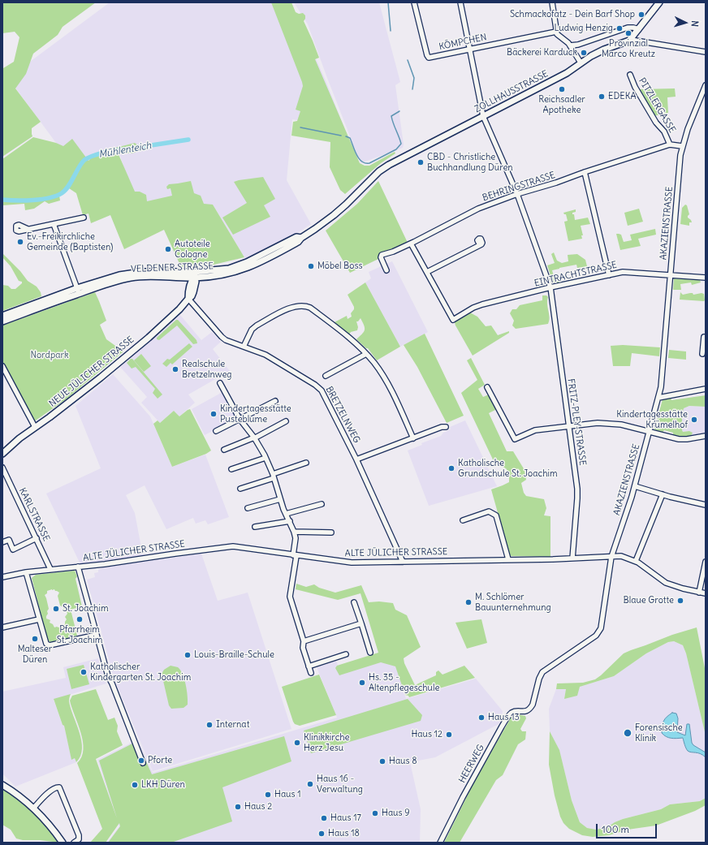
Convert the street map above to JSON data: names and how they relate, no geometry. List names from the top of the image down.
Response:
{
  "streets": {
    "street": [
      "KÖMPCHEN",
      "ZOLLHAUSSTRASSE",
      "PITZLERGASSE",
      "BEHRINGSTRASSE",
      "AKAZIENSTRASSE",
      "VELDENER STRASSE",
      "EINTRACHTSTRASSE",
      "NEUE JÜLICHER STRASSE",
      "BRETZELNWEG",
      "FRITZ-PLEY-STRASSE",
      "KARLSTRASSE",
      "ALTE JÜLICHER STRASSE",
      "HEERWEG"
    ]
  },
  "crossings": [
    ["KÖMPCHEN", "FRITZ-PLEY-STRASSE"],
    ["ZOLLHAUSSTRASSE", "VELDENER STRASSE"],
    ["ZOLLHAUSSTRASSE", "FRITZ-PLEY-STRASSE"],
    ["PITZLERGASSE", "BEHRINGSTRASSE"],
    ["BEHRINGSTRASSE", "AKAZIENSTRASSE"],
    ["BEHRINGSTRASSE", "FRITZ-PLEY-STRASSE"],
    ["AKAZIENSTRASSE", "EINTRACHTSTRASSE"],
    ["AKAZIENSTRASSE", "ALTE JÜLICHER STRASSE"],
    ["AKAZIENSTRASSE", "HEERWEG"],
    ["EINTRACHTSTRASSE", "FRITZ-PLEY-STRASSE"],
    ["NEUE JÜLICHER STRASSE", "BRETZELNWEG"],
    ["BRETZELNWEG", "ALTE JÜLICHER STRASSE"],
    ["FRITZ-PLEY-STRASSE", "ALTE JÜLICHER STRASSE"],
    ["KARLSTRASSE", "ALTE JÜLICHER STRASSE"]
  ],
  "water": ["Mühlenteich"],
  "parks": ["Nordpark"],
  "places": [
    "Schmackofatz - Dein Barf Shop",
    "Ludwig Henzig",
    "Provinzial Marco Kreutz",
    "Bäckerei Karduck",
    "Reichsadler Apotheke",
    "EDEKA",
    "CBD - Christliche Buchhandlung Düren",
    "Ev.-Freikirchliche Gemeinde (Baptisten)",
    "Autoteile Cologne",
    "Möbel Boss",
    "Realschule Bretzelnweg",
    "Kindertagesstätte Pusteblume",
    "Kindertagesstätte Krümelhof",
    "Katholische Grundschule St. Joachim",
    "Blaue Grotte",
    "M. Schlömer Bauunternehmung",
    "St. Joachim",
    "Pfarrheim St. Joachim",
    "Malteser Düren",
    "Louis-Braille-Schule",
    "Katholischer Kindergarten St. Joachim",
    "Hs. 35 - Altenpflegeschule",
    "Haus 13",
    "Internat",
    "Forensische Klinik",
    "Haus 12",
    "Klinikkirche Herz Jesu",
    "Pforte",
    "Haus 8",
    "Haus 16 - Verwaltung",
    "LKH Düren",
    "Haus 1",
    "Haus 2",
    "Haus 9",
    "Haus 17",
    "Haus 18"
  ],
  "scale_bar": "100 m",
  "north": "right"
}
